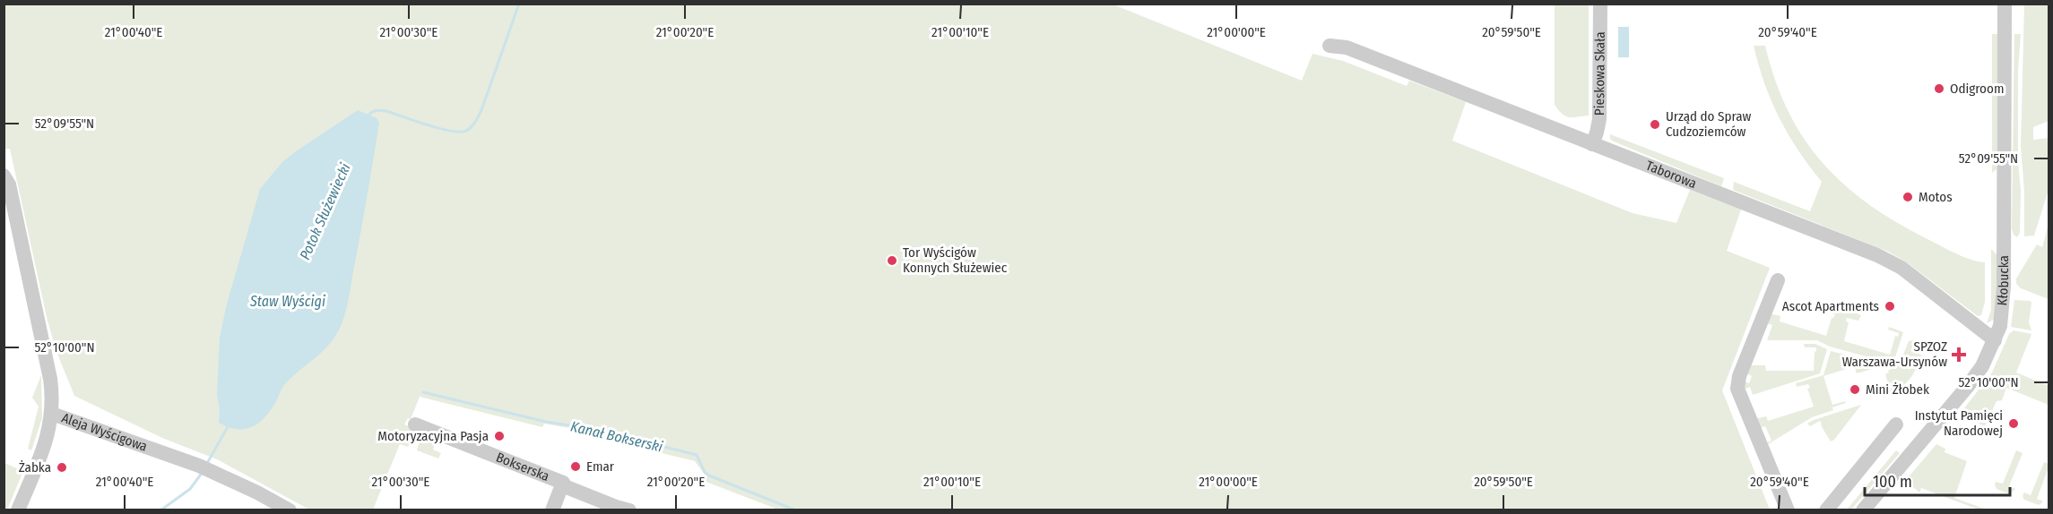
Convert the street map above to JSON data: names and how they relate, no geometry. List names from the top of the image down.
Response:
{
  "streets": {
    "street": [
      "Pieskowa Skała",
      "Taborowa",
      "Kłobucka",
      "Aleja Wyścigowa",
      "Bokserska"
    ]
  },
  "crossings": [
    ["Pieskowa Skała", "Taborowa"],
    ["Taborowa", "Kłobucka"]
  ],
  "water": ["Potok Służewiecki", "Staw Wyścigi", "Kanał Bokserski"],
  "places": {
    "other": [
      "Odigroom",
      "Urząd do Spraw Cudzoziemców",
      "Motos",
      "Tor Wyścigów Konnych Służewiec",
      "Ascot Apartments",
      "Mini Żłobek",
      "Instytut Pamięci Narodowej",
      "Motoryzacyjna Pasja",
      "Emar",
      "Żabka"
    ],
    "health": ["SPZOZ Warszawa-Ursynów"]
  },
  "scale_bar": "100 m",
  "coordinates": [
    "21°00'40\"E",
    "21°00'30\"E",
    "21°00'20\"E",
    "21°00'10\"E",
    "21°00'00\"E",
    "20°59'50\"E",
    "20°59'40\"E",
    "52°09'55\"N",
    "52°10'00\"N"
  ]
}
